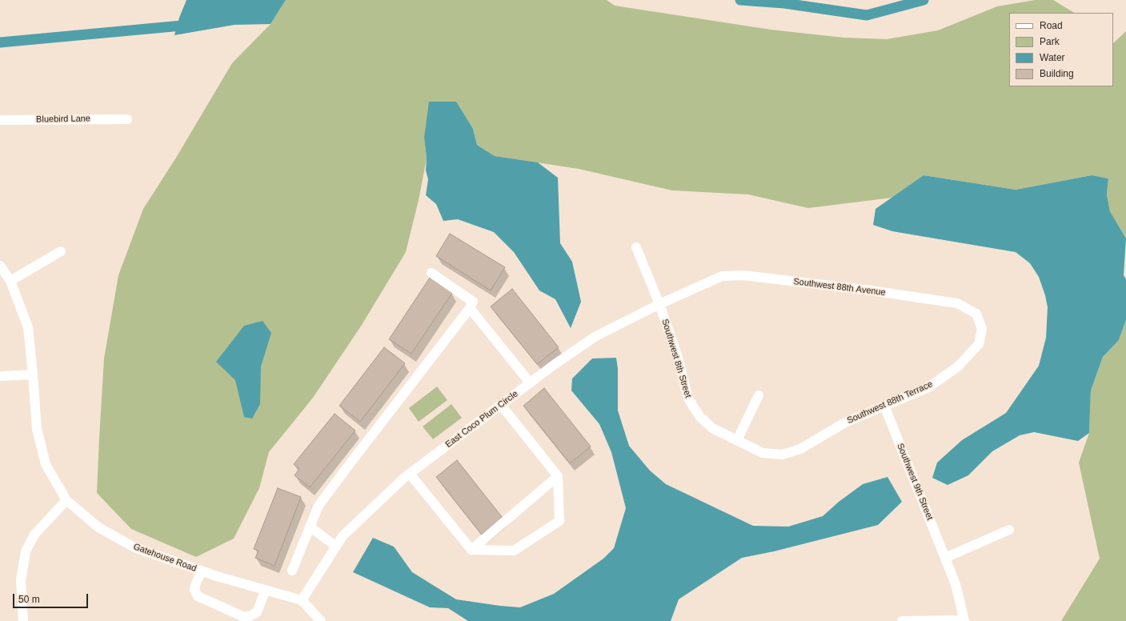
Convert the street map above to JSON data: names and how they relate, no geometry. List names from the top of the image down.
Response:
{
  "streets": {
    "street": [
      "Bluebird Lane",
      "Southwest 88th Avenue",
      "Southwest 8th Street",
      "Southwest 88th Terrace",
      "East Coco Plum Circle",
      "Southwest 9th Street",
      "Gatehouse Road"
    ]
  },
  "crossings": [
    ["Southwest 88th Avenue", "Southwest 88th Terrace"],
    ["Southwest 88th Avenue", "East Coco Plum Circle"],
    ["Southwest 8th Street", "Southwest 88th Terrace"],
    ["Southwest 8th Street", "East Coco Plum Circle"],
    ["Southwest 88th Terrace", "Southwest 9th Street"],
    ["East Coco Plum Circle", "Gatehouse Road"]
  ],
  "legend": [
    "Road",
    "Park",
    "Water",
    "Building"
  ],
  "scale_bar": "50 m"
}
